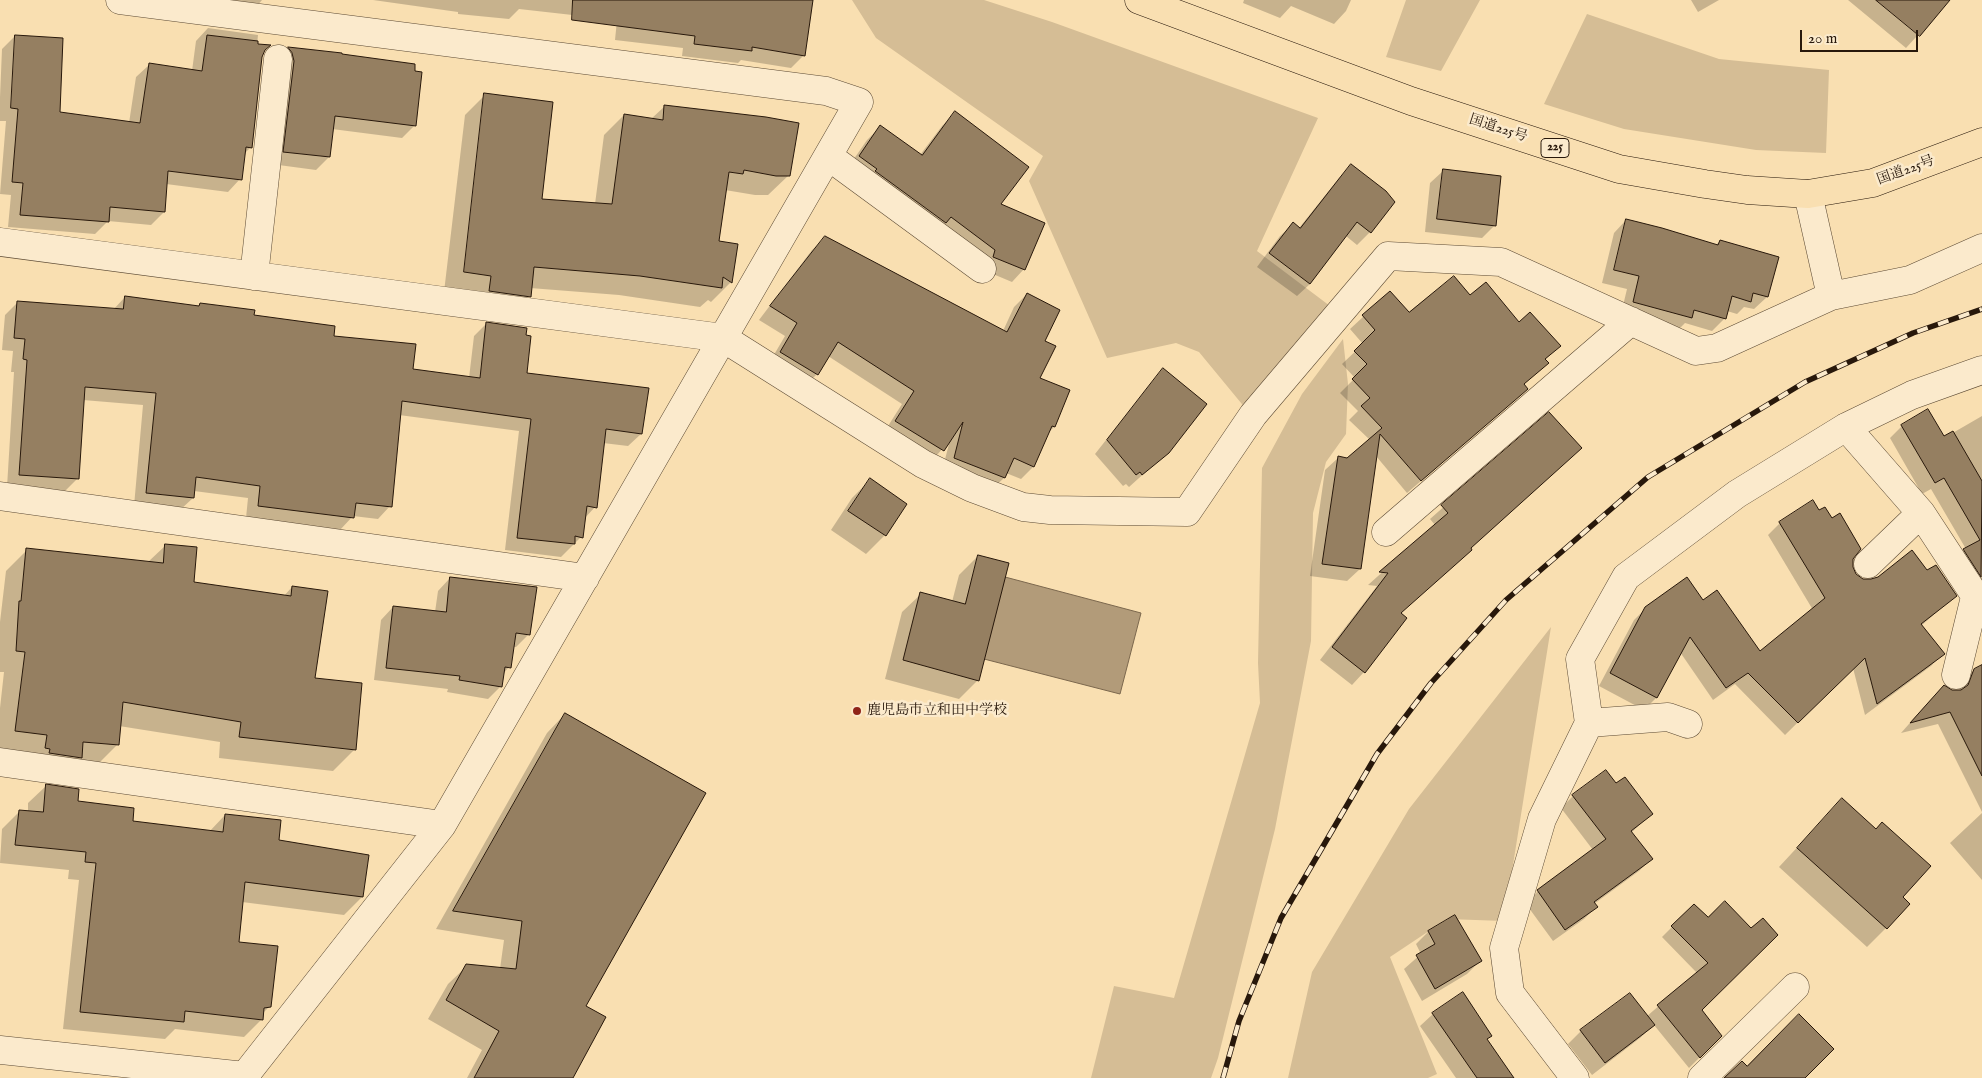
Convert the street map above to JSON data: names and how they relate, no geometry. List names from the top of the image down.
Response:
{
  "streets": {
    "highway": ["国道225号", "225"]
  },
  "places": ["鹿児島市立和田中学校"],
  "scale_bar": "20 m"
}
